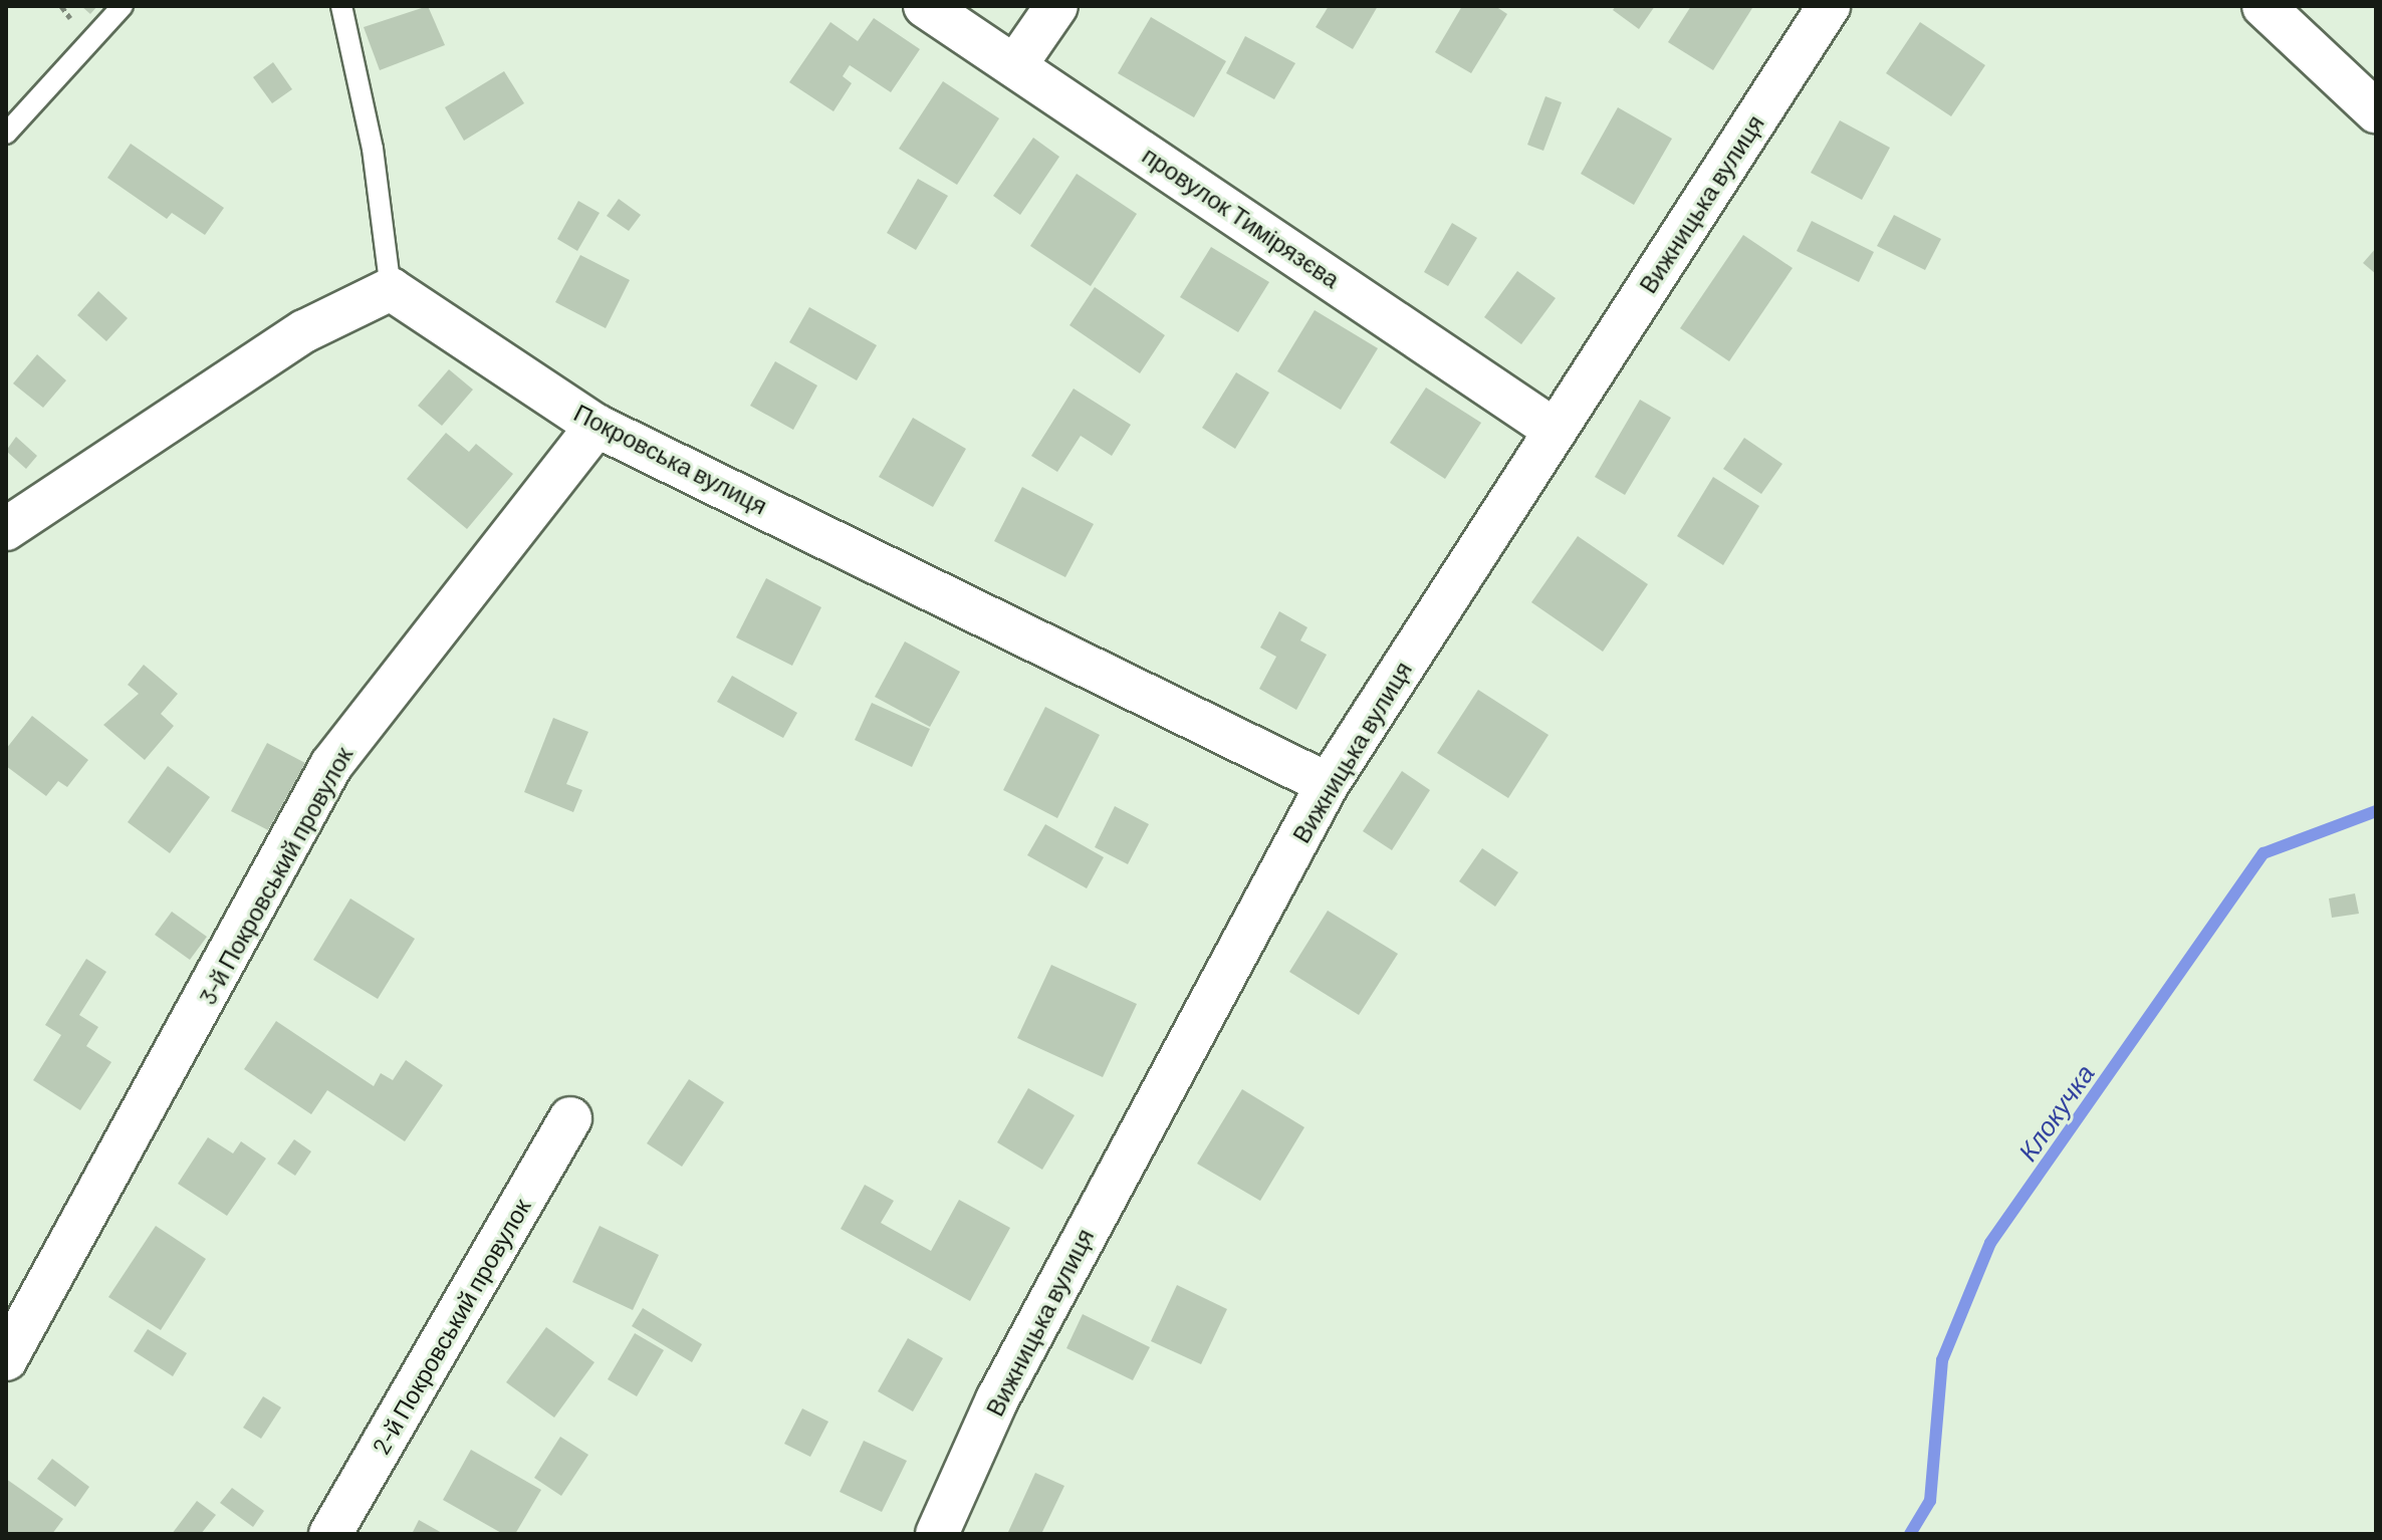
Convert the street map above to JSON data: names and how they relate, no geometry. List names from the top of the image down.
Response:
{
  "streets": {
    "street": [
      "Вижницька вулиця",
      "провулок Тимірязєва",
      "Покровська вулиця",
      "3-й Покровський провулок",
      "2-й Покровський провулок"
    ]
  },
  "crossings": [
    ["Вижницька вулиця", "провулок Тимірязєва"],
    ["Вижницька вулиця", "Покровська вулиця"],
    ["Покровська вулиця", "3-й Покровський провулок"]
  ],
  "water": ["Клокучка"]
}
